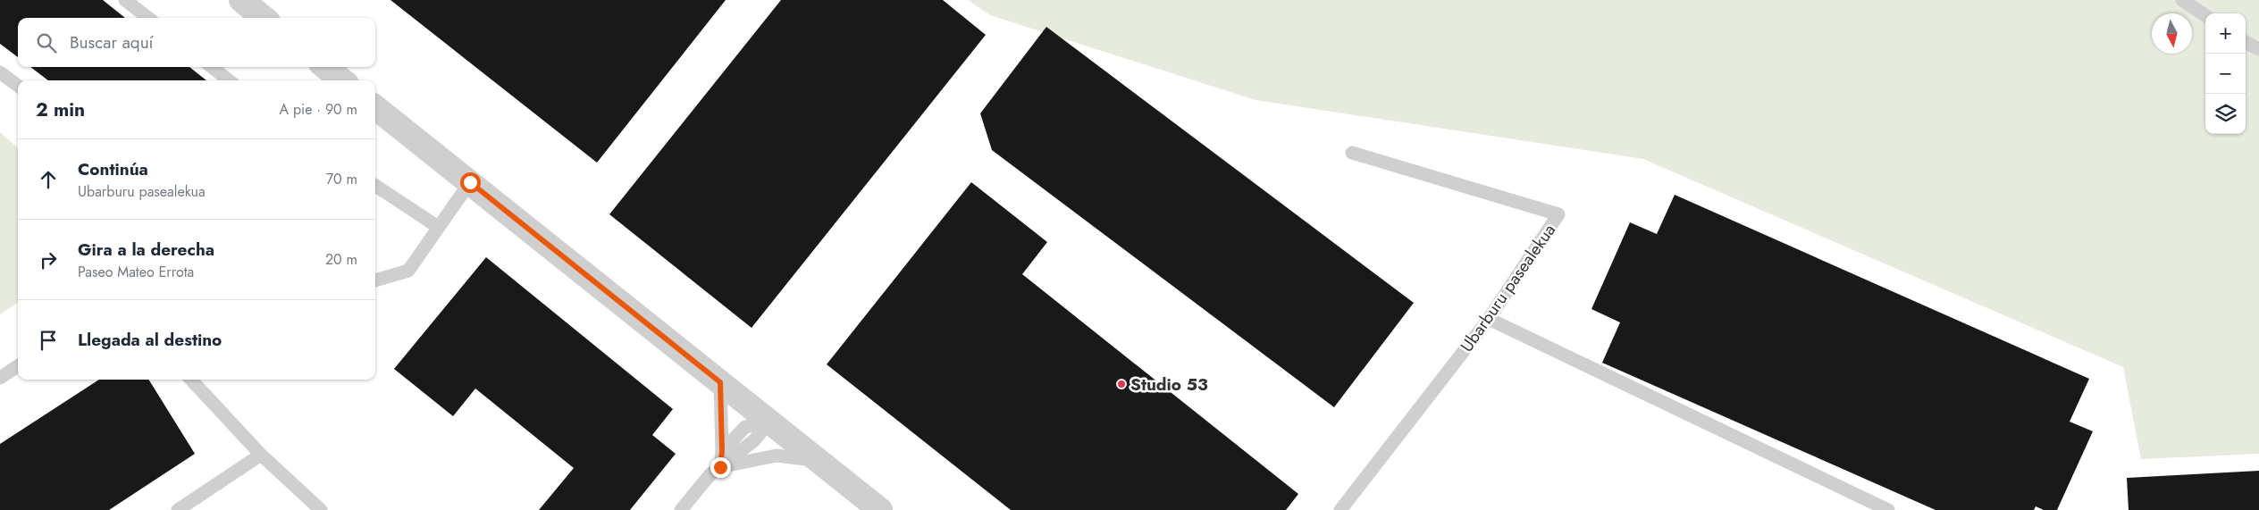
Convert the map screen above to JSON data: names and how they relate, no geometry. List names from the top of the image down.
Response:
{
  "streets": {
    "lane": ["Ubarburu pasealekua"]
  },
  "places": ["Studio 53"],
  "north": "bottom",
  "page": {
    "map_buttons": ["+", "−"],
    "search": "Buscar aquí",
    "heading": ["2 min", "A pie · 90 m"],
    "list": [
      ["Continúa", "Ubarburu pasealekua", "70 m"],
      ["Gira a la derecha", "Paseo Mateo Errota", "20 m"],
      "Llegada al destino"
    ]
  }
}
